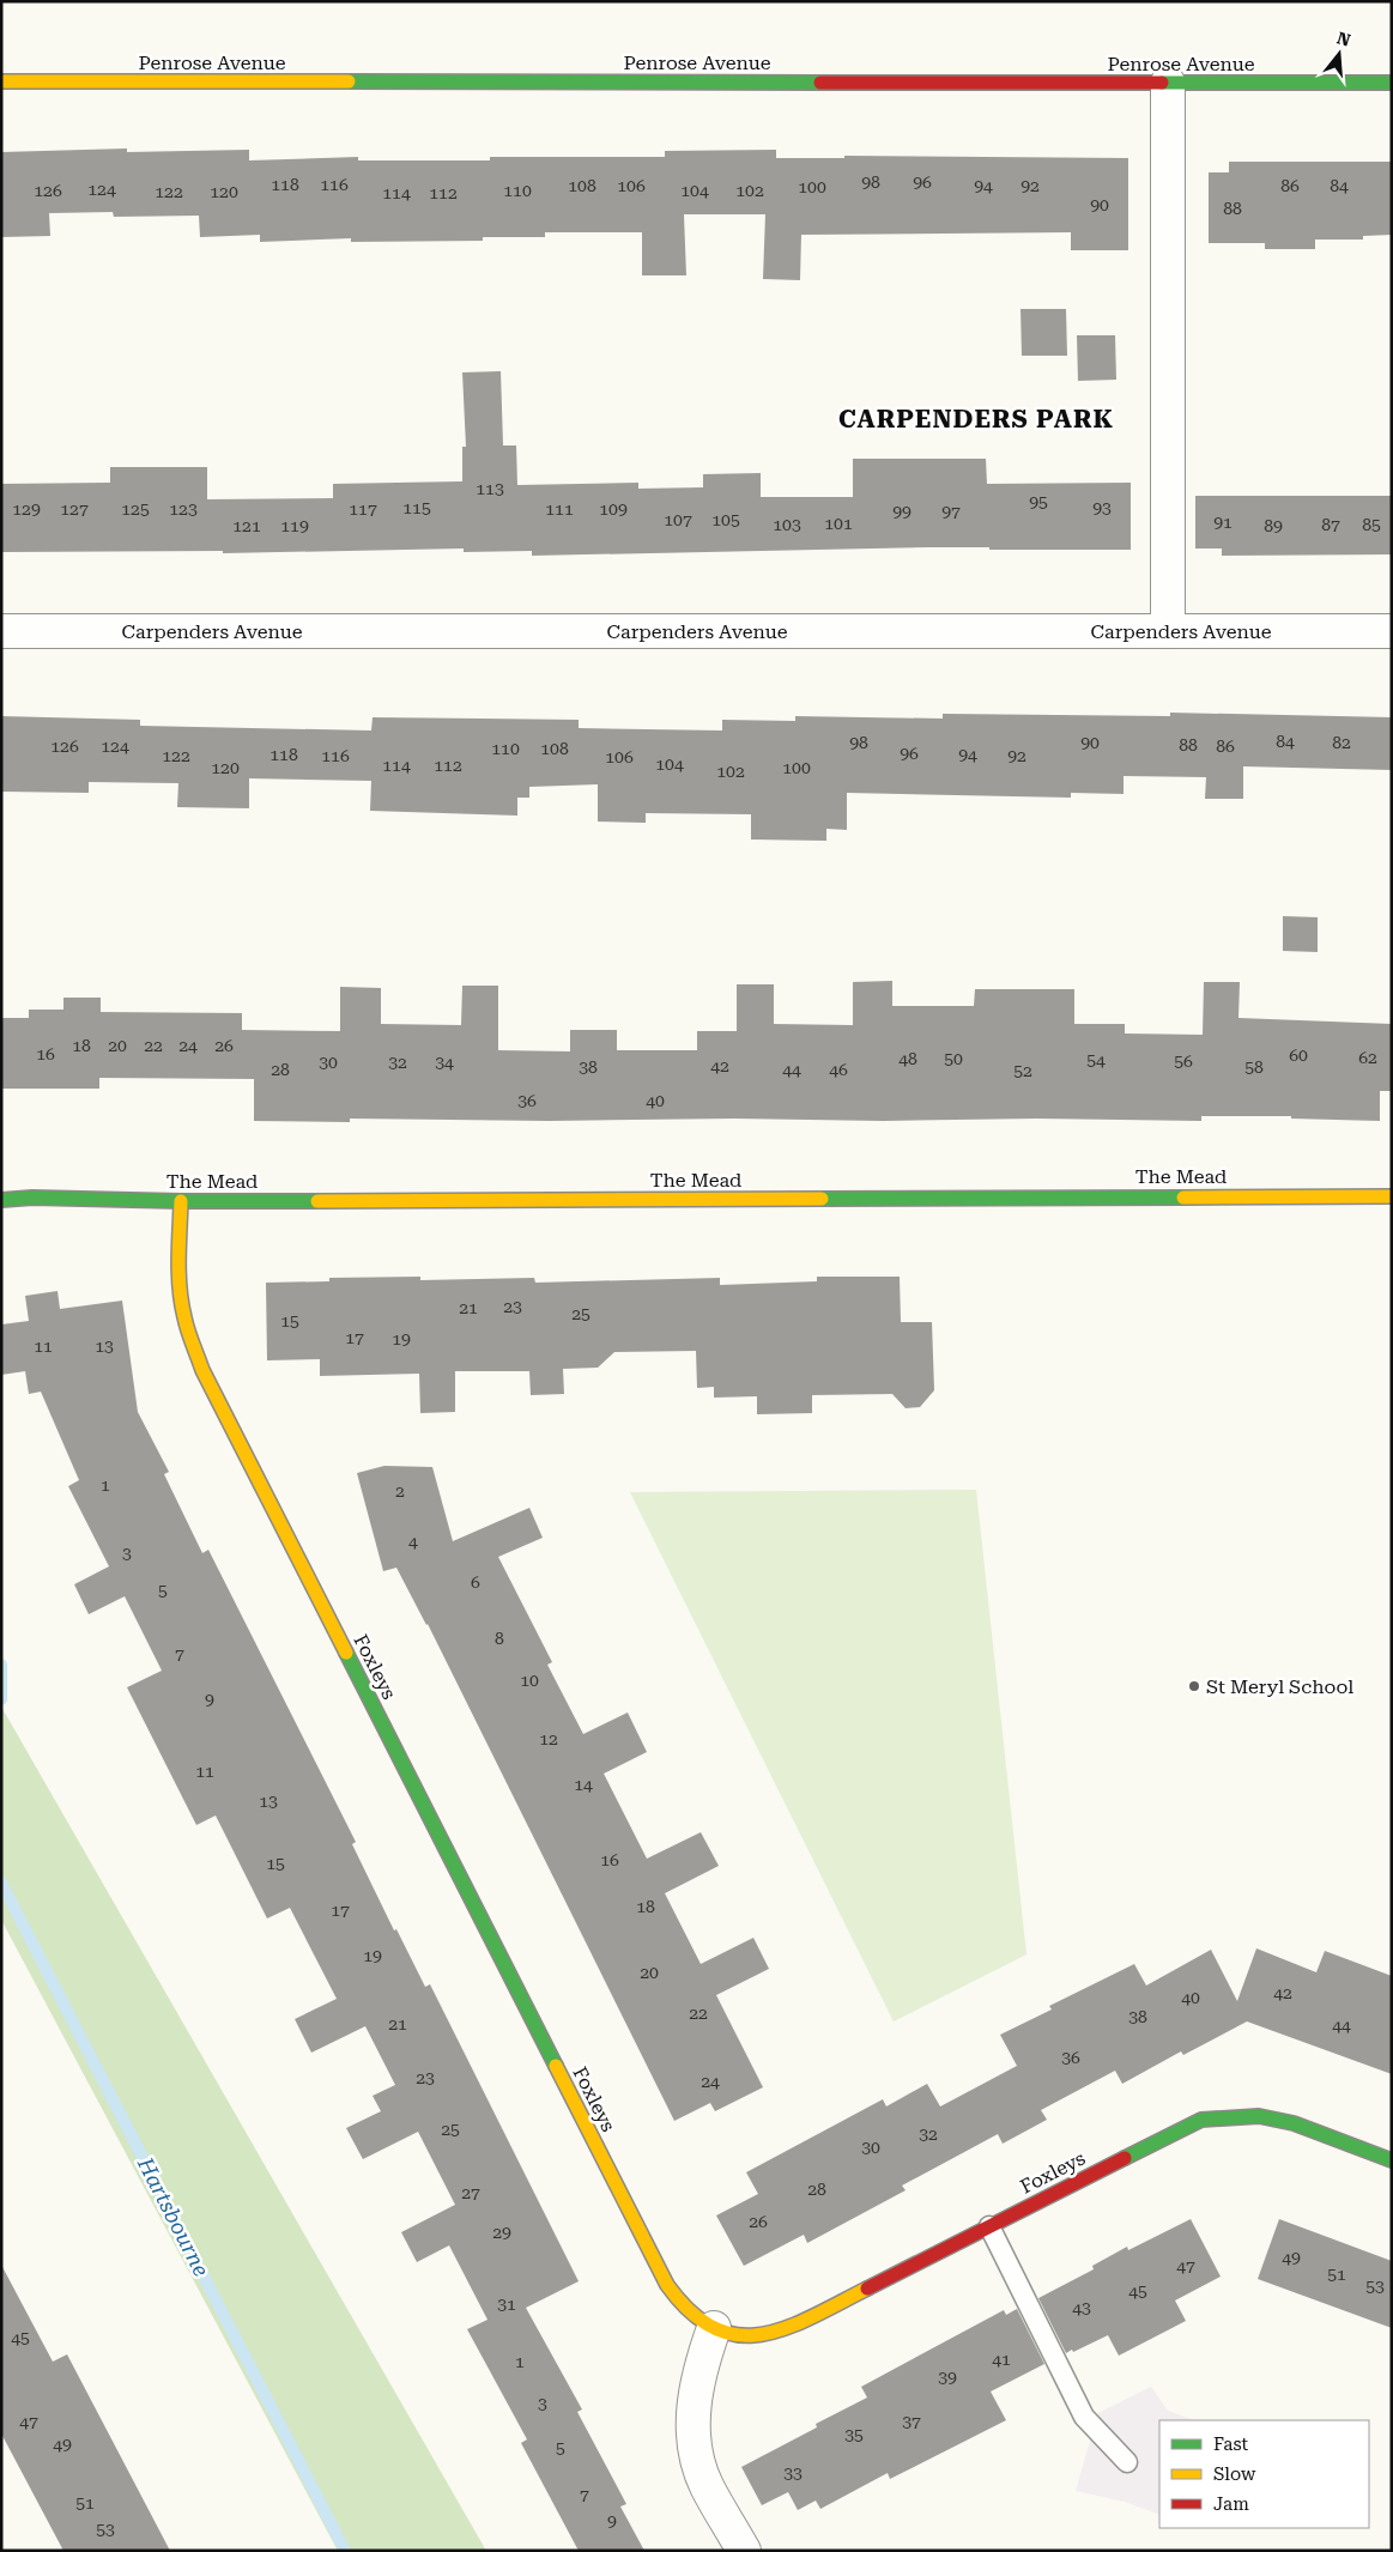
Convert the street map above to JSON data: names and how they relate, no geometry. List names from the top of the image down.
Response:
{
  "streets": {
    "street": [
      "Penrose Avenue",
      "Carpenders Avenue",
      "The Mead",
      "Foxleys"
    ]
  },
  "crossings": [
    ["The Mead", "Foxleys"]
  ],
  "districts": ["CARPENDERS PARK"],
  "water": ["Hartsbourne"],
  "places": ["St Meryl School"],
  "house_numbers": [
    "98",
    "96",
    "118",
    "116",
    "108",
    "106",
    "94",
    "92",
    "86",
    "84",
    "100",
    "124",
    "126",
    "110",
    "104",
    "102",
    "122",
    "120",
    "114",
    "112",
    "90",
    "88",
    "113",
    "95",
    "115",
    "93",
    "129",
    "127",
    "125",
    "123",
    "117",
    "111",
    "109",
    "99",
    "97",
    "107",
    "105",
    "91",
    "101",
    "103",
    "87",
    "85",
    "121",
    "119",
    "89",
    "84",
    "98",
    "90",
    "82",
    "88",
    "126",
    "124",
    "86",
    "110",
    "108",
    "96",
    "118",
    "94",
    "122",
    "116",
    "92",
    "106",
    "104",
    "114",
    "112",
    "120",
    "100",
    "102",
    "18",
    "20",
    "22",
    "24",
    "26",
    "16",
    "60",
    "62",
    "48",
    "50",
    "54",
    "56",
    "30",
    "32",
    "34",
    "42",
    "38",
    "58",
    "28",
    "44",
    "46",
    "52",
    "36",
    "40",
    "23",
    "21",
    "25",
    "15",
    "17",
    "19",
    "11",
    "13",
    "1",
    "2",
    "4",
    "3",
    "6",
    "5",
    "8",
    "7",
    "10",
    "9",
    "12",
    "11",
    "14",
    "13",
    "16",
    "15",
    "18",
    "17",
    "19",
    "20",
    "42",
    "40",
    "22",
    "38",
    "21",
    "44",
    "36",
    "23",
    "24",
    "25",
    "32",
    "30",
    "28",
    "27",
    "26",
    "29",
    "49",
    "47",
    "51",
    "53",
    "45",
    "31",
    "43",
    "45",
    "41",
    "1",
    "39",
    "3",
    "47",
    "37",
    "35",
    "49",
    "5",
    "33",
    "7",
    "51",
    "9",
    "53"
  ],
  "legend": ["Fast", "Slow", "Jam"],
  "north": "top"
}
